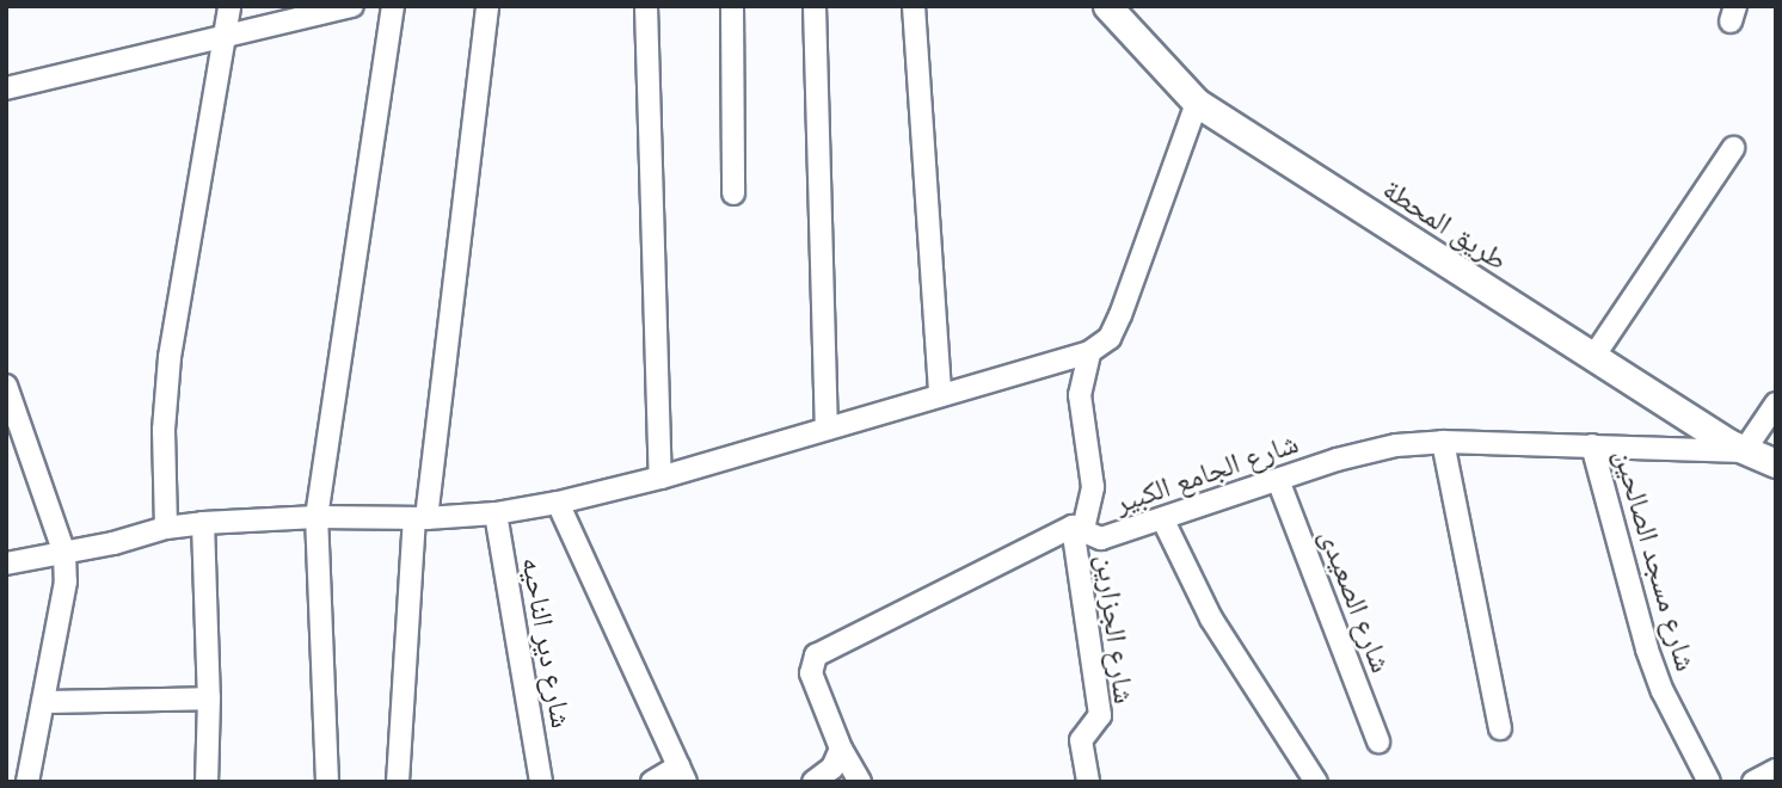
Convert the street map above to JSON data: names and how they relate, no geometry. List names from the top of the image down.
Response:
{
  "streets": {
    "street": [
      "طريق المحطة",
      "شارع الجامع الكبير",
      "شارع مسجد الصالحين",
      "شارع الصعيدى",
      "شارع الجزارين",
      "شارع دير الناحيه"
    ]
  },
  "crossings": [
    ["طريق المحطة", "شارع الجامع الكبير"],
    ["شارع الجامع الكبير", "شارع مسجد الصالحين"],
    ["شارع الجامع الكبير", "شارع الصعيدى"],
    ["شارع الجامع الكبير", "شارع الجزارين"]
  ]
}
